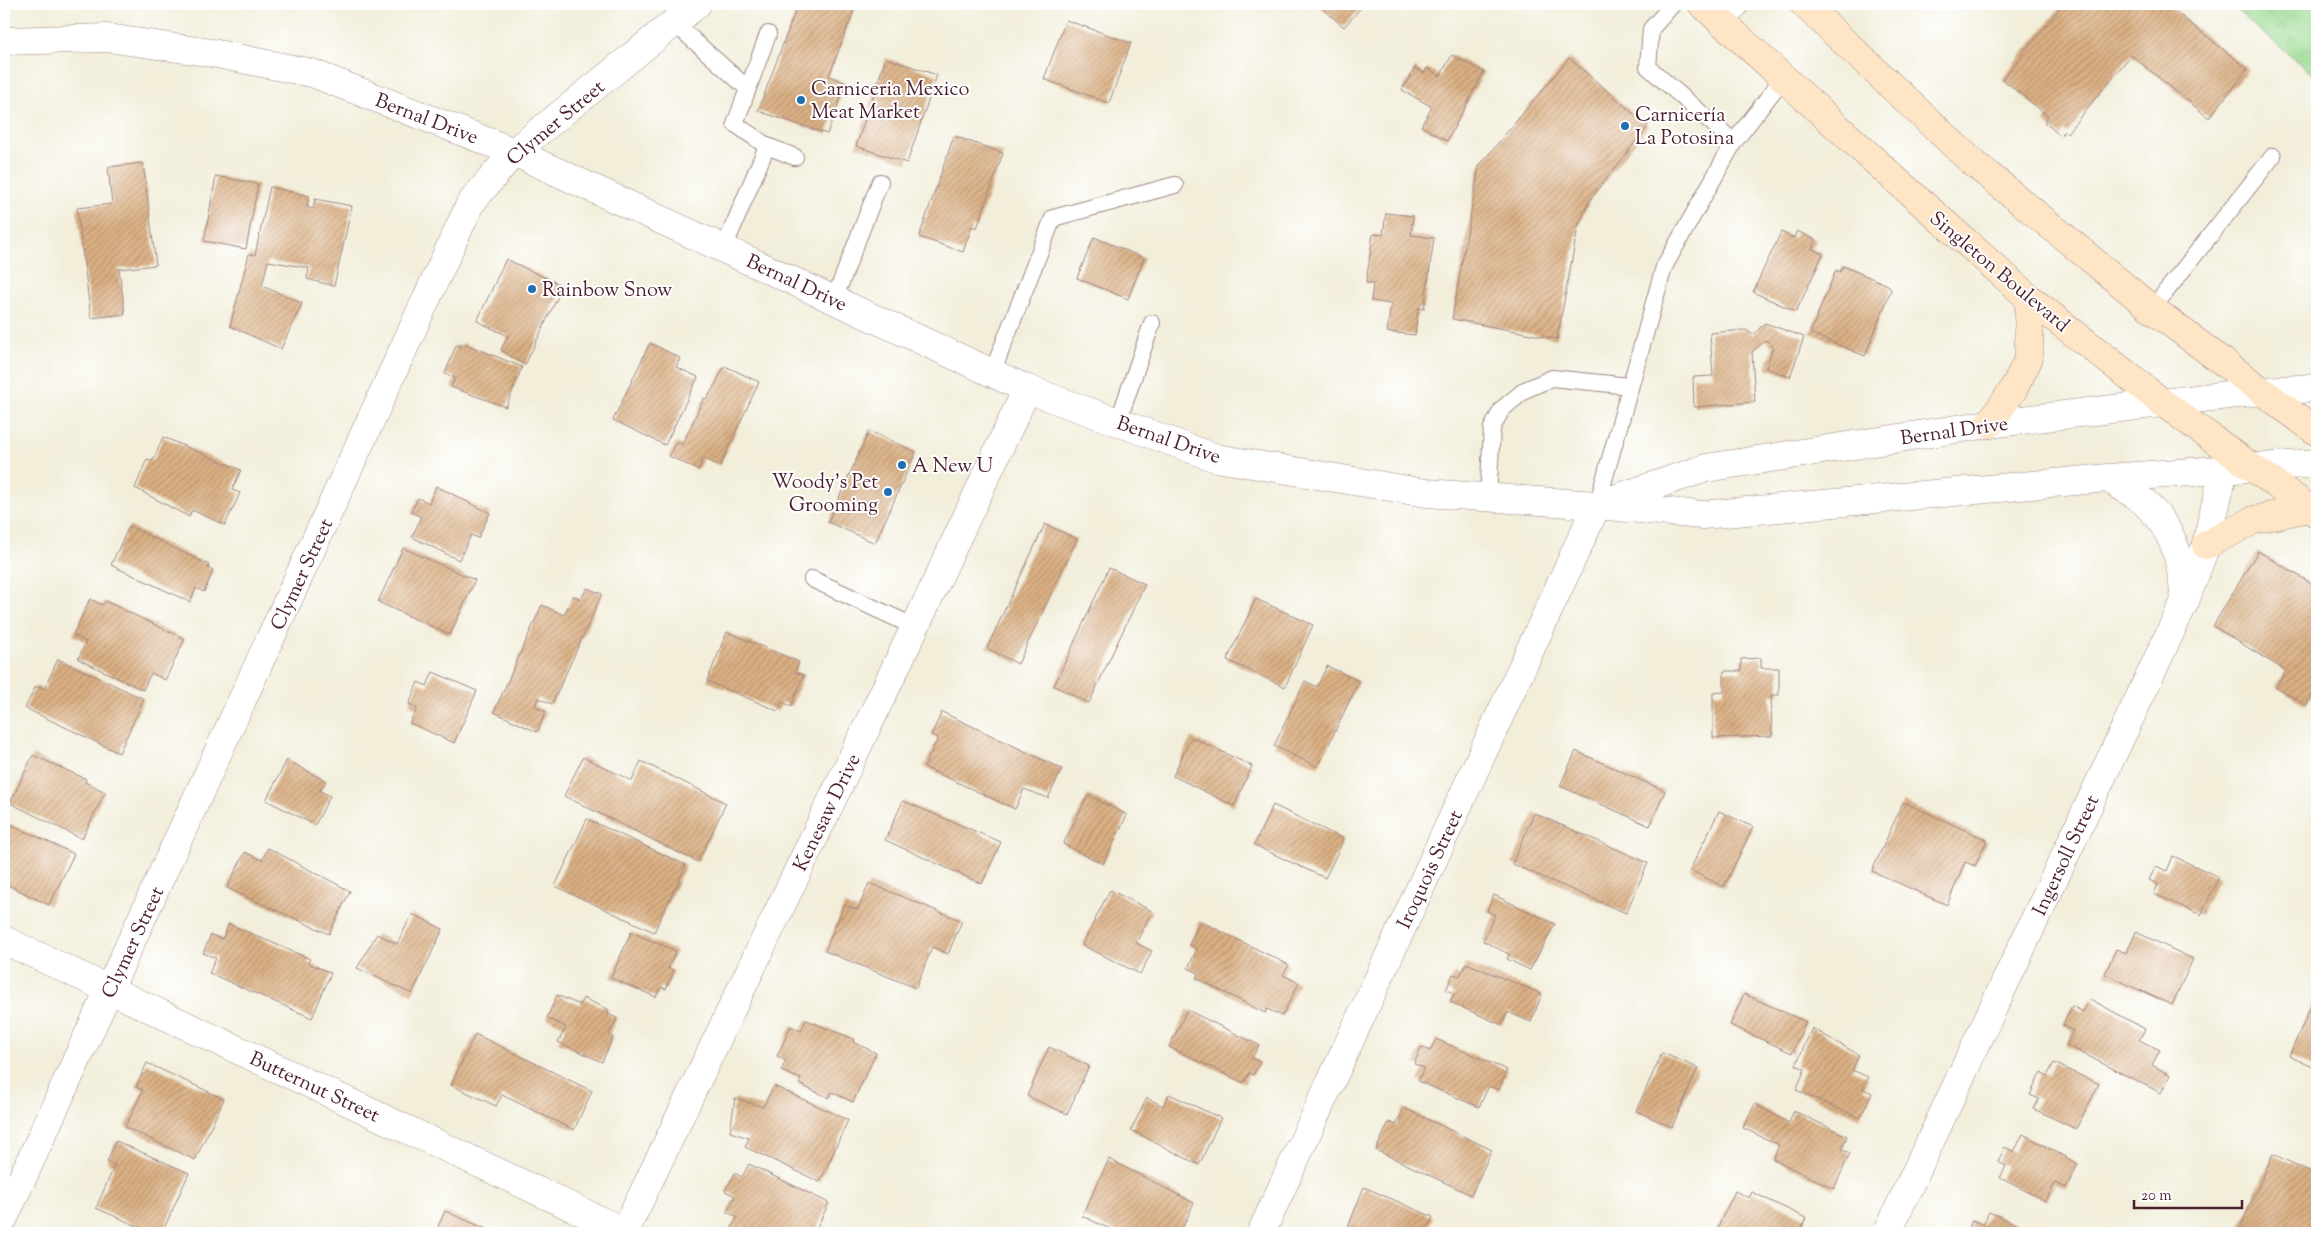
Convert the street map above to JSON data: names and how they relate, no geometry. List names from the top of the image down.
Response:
{
  "streets": {
    "main road": ["Singleton Boulevard"],
    "street": [
      "Bernal Drive",
      "Clymer Street",
      "Kenesaw Drive",
      "Ingersoll Street",
      "Iroquois Street",
      "Butternut Street"
    ]
  },
  "crossings": [
    ["Bernal Drive", "Clymer Street"],
    ["Bernal Drive", "Singleton Boulevard"],
    ["Bernal Drive", "Kenesaw Drive"],
    ["Bernal Drive", "Ingersoll Street"],
    ["Bernal Drive", "Iroquois Street"],
    ["Clymer Street", "Butternut Street"],
    ["Kenesaw Drive", "Butternut Street"]
  ],
  "places": [
    "Carniceria Mexico Meat Market",
    "Carnicería La Potosina",
    "Rainbow Snow",
    "A New U",
    "Woody's Pet Grooming"
  ],
  "scale_bar": "20 m"
}
